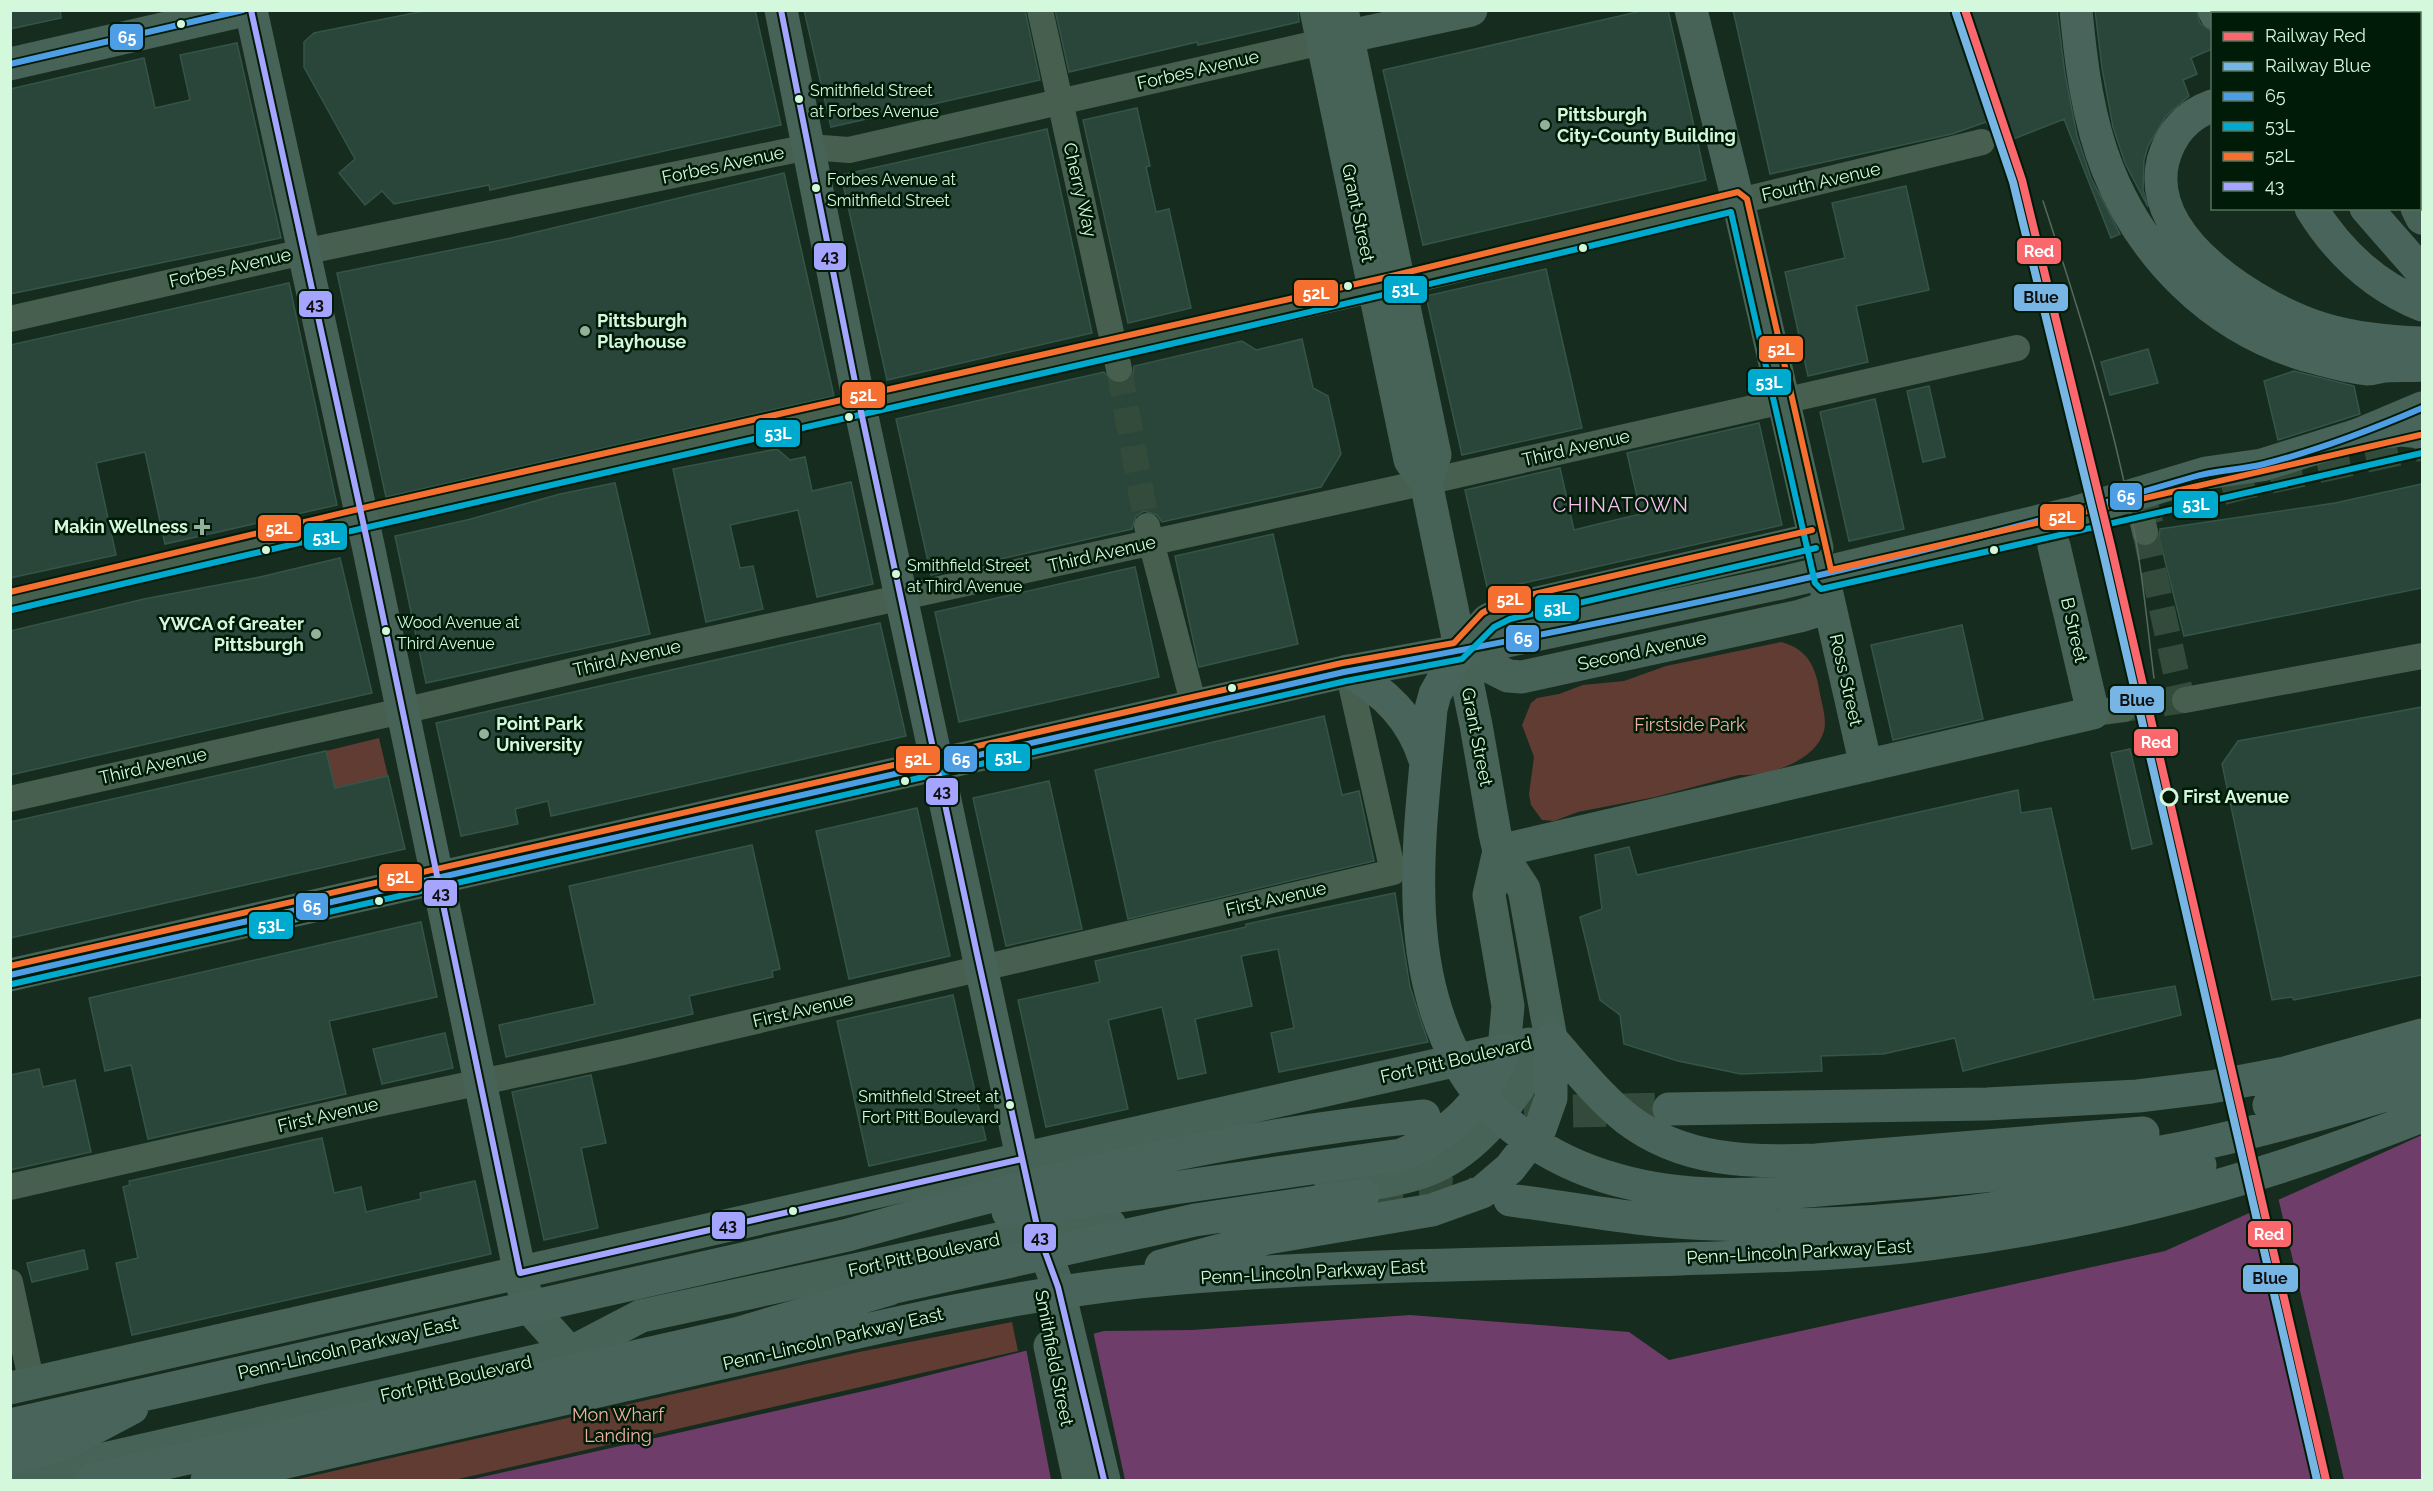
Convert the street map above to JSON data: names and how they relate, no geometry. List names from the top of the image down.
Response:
{
  "streets": {
    "highway": ["Penn-Lincoln Parkway East"],
    "main road": [
      "Forbes Avenue",
      "Grant Street",
      "B Street",
      "Second Avenue",
      "Ross Street",
      "Fort Pitt Boulevard",
      "Smithfield Street"
    ],
    "street": [
      "Fourth Avenue",
      "Cherry Way",
      "Third Avenue",
      "First Avenue"
    ]
  },
  "crossings": [
    ["Forbes Avenue", "Cherry Way"],
    ["Forbes Avenue", "Grant Street"],
    ["Forbes Avenue", "Smithfield Street"],
    ["Fourth Avenue", "Cherry Way"],
    ["Fourth Avenue", "Grant Street"],
    ["Fourth Avenue", "Smithfield Street"],
    ["Grant Street", "Third Avenue"],
    ["Grant Street", "Second Avenue"],
    ["Grant Street", "Fort Pitt Boulevard"],
    ["Third Avenue", "Smithfield Street"],
    ["B Street", "Ross Street"],
    ["Second Avenue", "Ross Street"],
    ["First Avenue", "Smithfield Street"],
    ["Fort Pitt Boulevard", "Smithfield Street"]
  ],
  "districts": ["CHINATOWN"],
  "parks": ["Firstside Park", "Mon Wharf Landing"],
  "places": {
    "other": [
      "Smithfield Street at Forbes Avenue",
      "Pittsburgh City-County Building",
      "Forbes Avenue at Smithfield Street",
      "Pittsburgh Playhouse",
      "Smithfield Street at Third Avenue",
      "Wood Avenue at Third Avenue",
      "YWCA of Greater Pittsburgh",
      "Point Park University",
      "First Avenue",
      "Smithfield Street at Fort Pitt Boulevard"
    ],
    "health": ["Makin Wellness"]
  },
  "lines": [
    "rail line Red",
    "transit line 65",
    "transit line 43",
    "rail line Blue",
    "transit line 52L",
    "transit line 53L"
  ],
  "legend": [
    "Railway Red",
    "Railway Blue",
    "65",
    "53L",
    "52L",
    "43"
  ]
}
